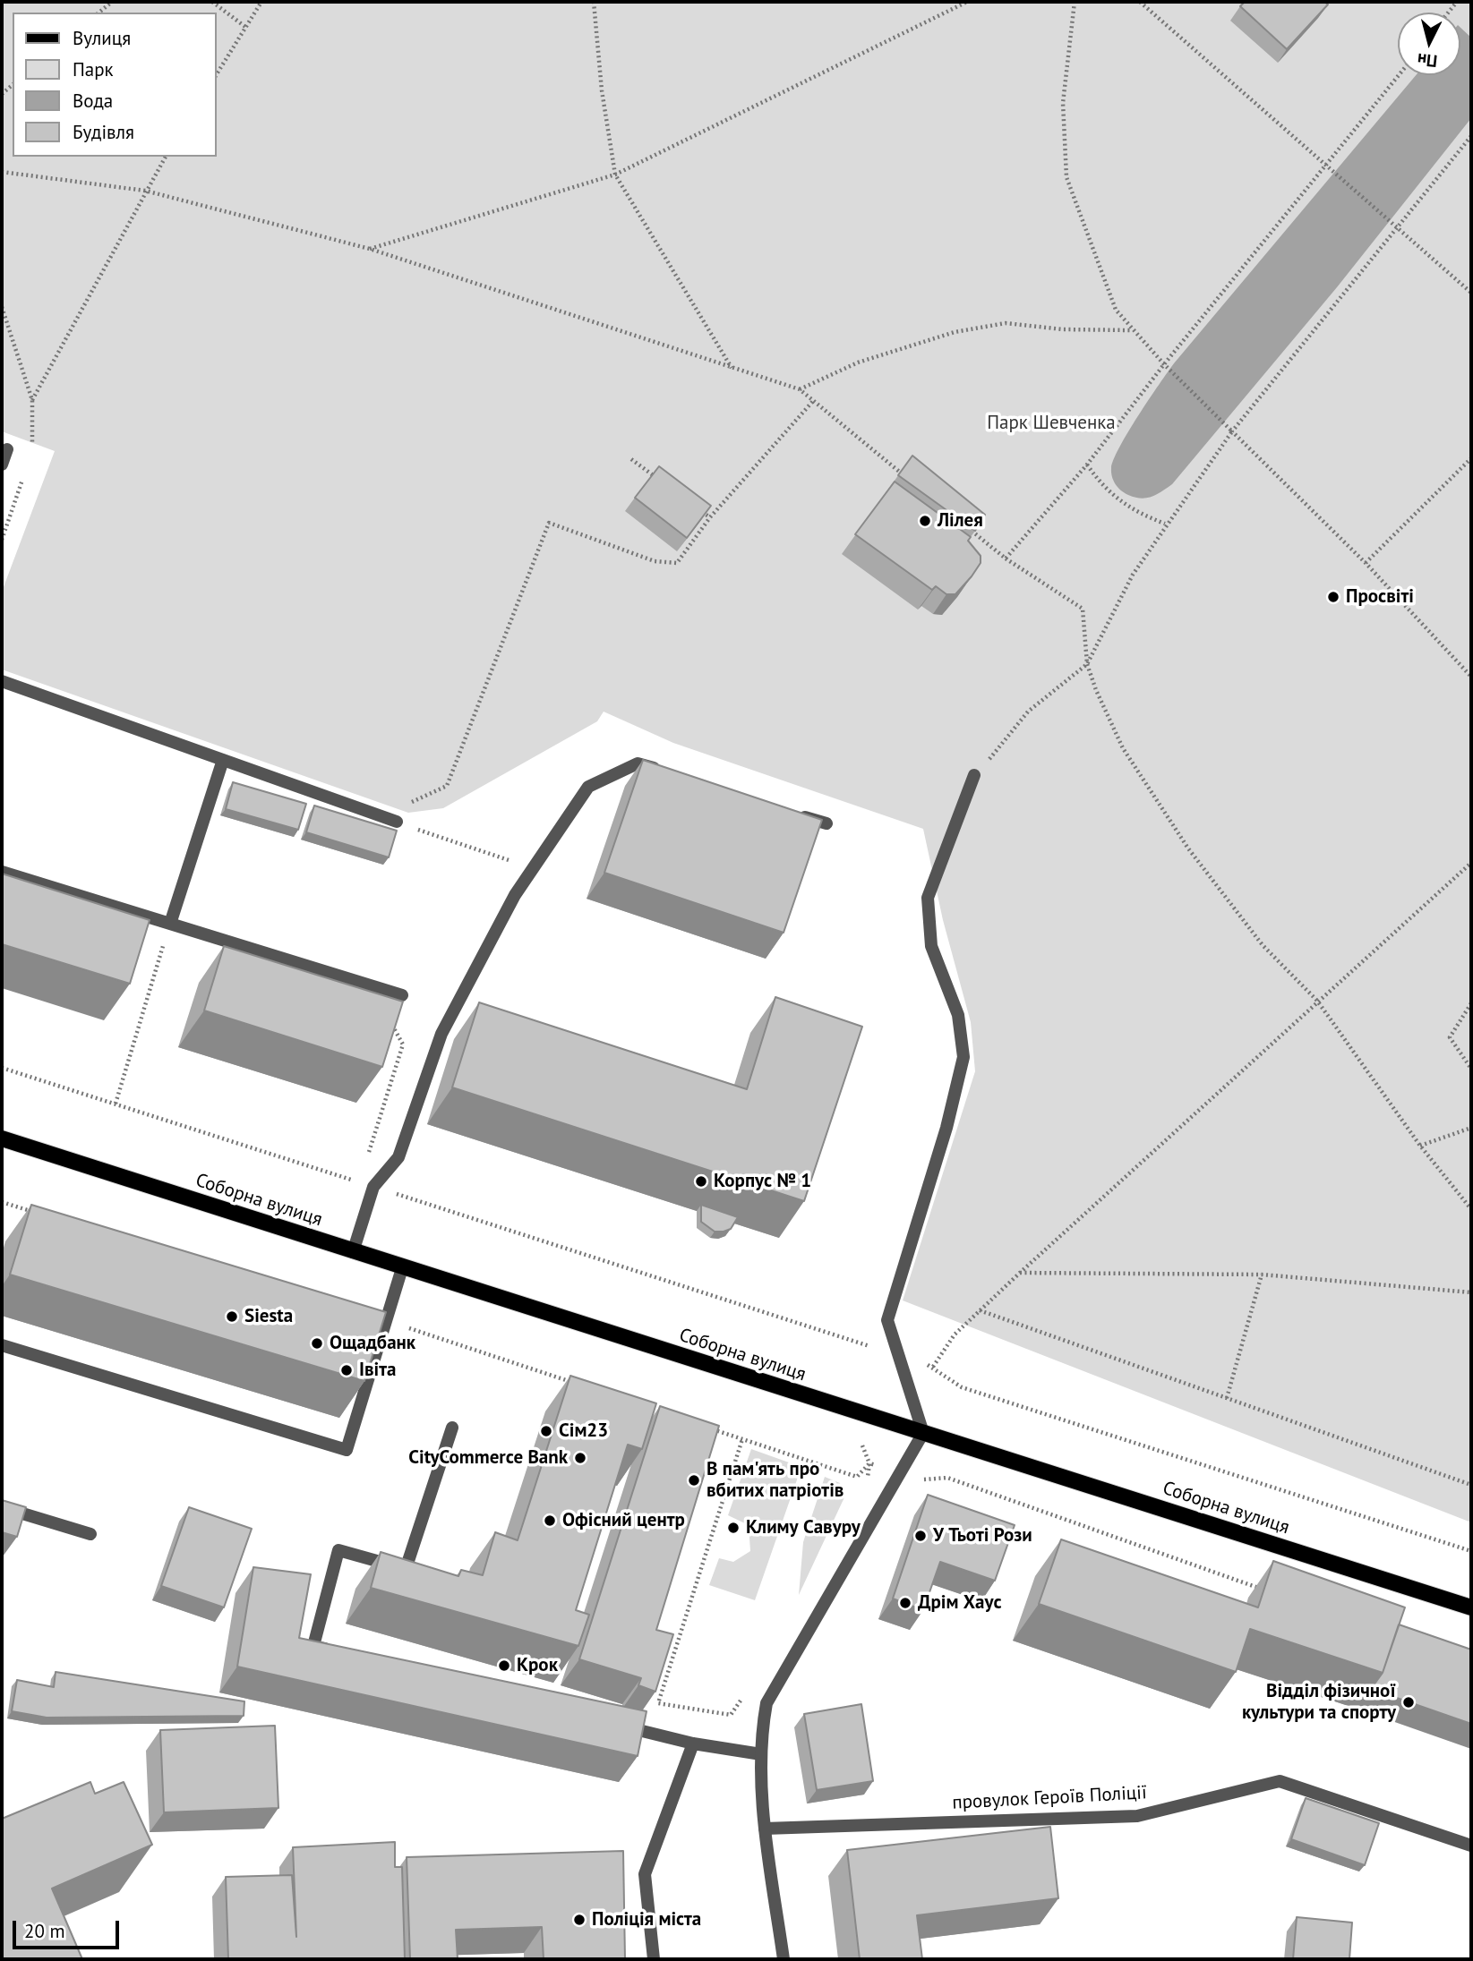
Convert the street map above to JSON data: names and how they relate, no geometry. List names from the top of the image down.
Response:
{
  "streets": {
    "main road": ["Соборна вулиця"],
    "street": ["провулок Героїв Поліції"]
  },
  "parks": ["Парк Шевченка"],
  "places": [
    "Лілея",
    "Просвіті",
    "Корпус № 1",
    "Siesta",
    "Ощадбанк",
    "Івіта",
    "Сім23",
    "CityCommerce Bank",
    "В пам'ять про вбитих патріотів",
    "Офісний центр",
    "Климу Савуру",
    "У Тьоті Рози",
    "Дрім Хаус",
    "Крок",
    "Відділ фізичної культури та спорту",
    "Поліція міста"
  ],
  "legend": [
    "Вулиця",
    "Парк",
    "Вода",
    "Будівля"
  ],
  "scale_bar": "20 m",
  "north": "bottom"
}
